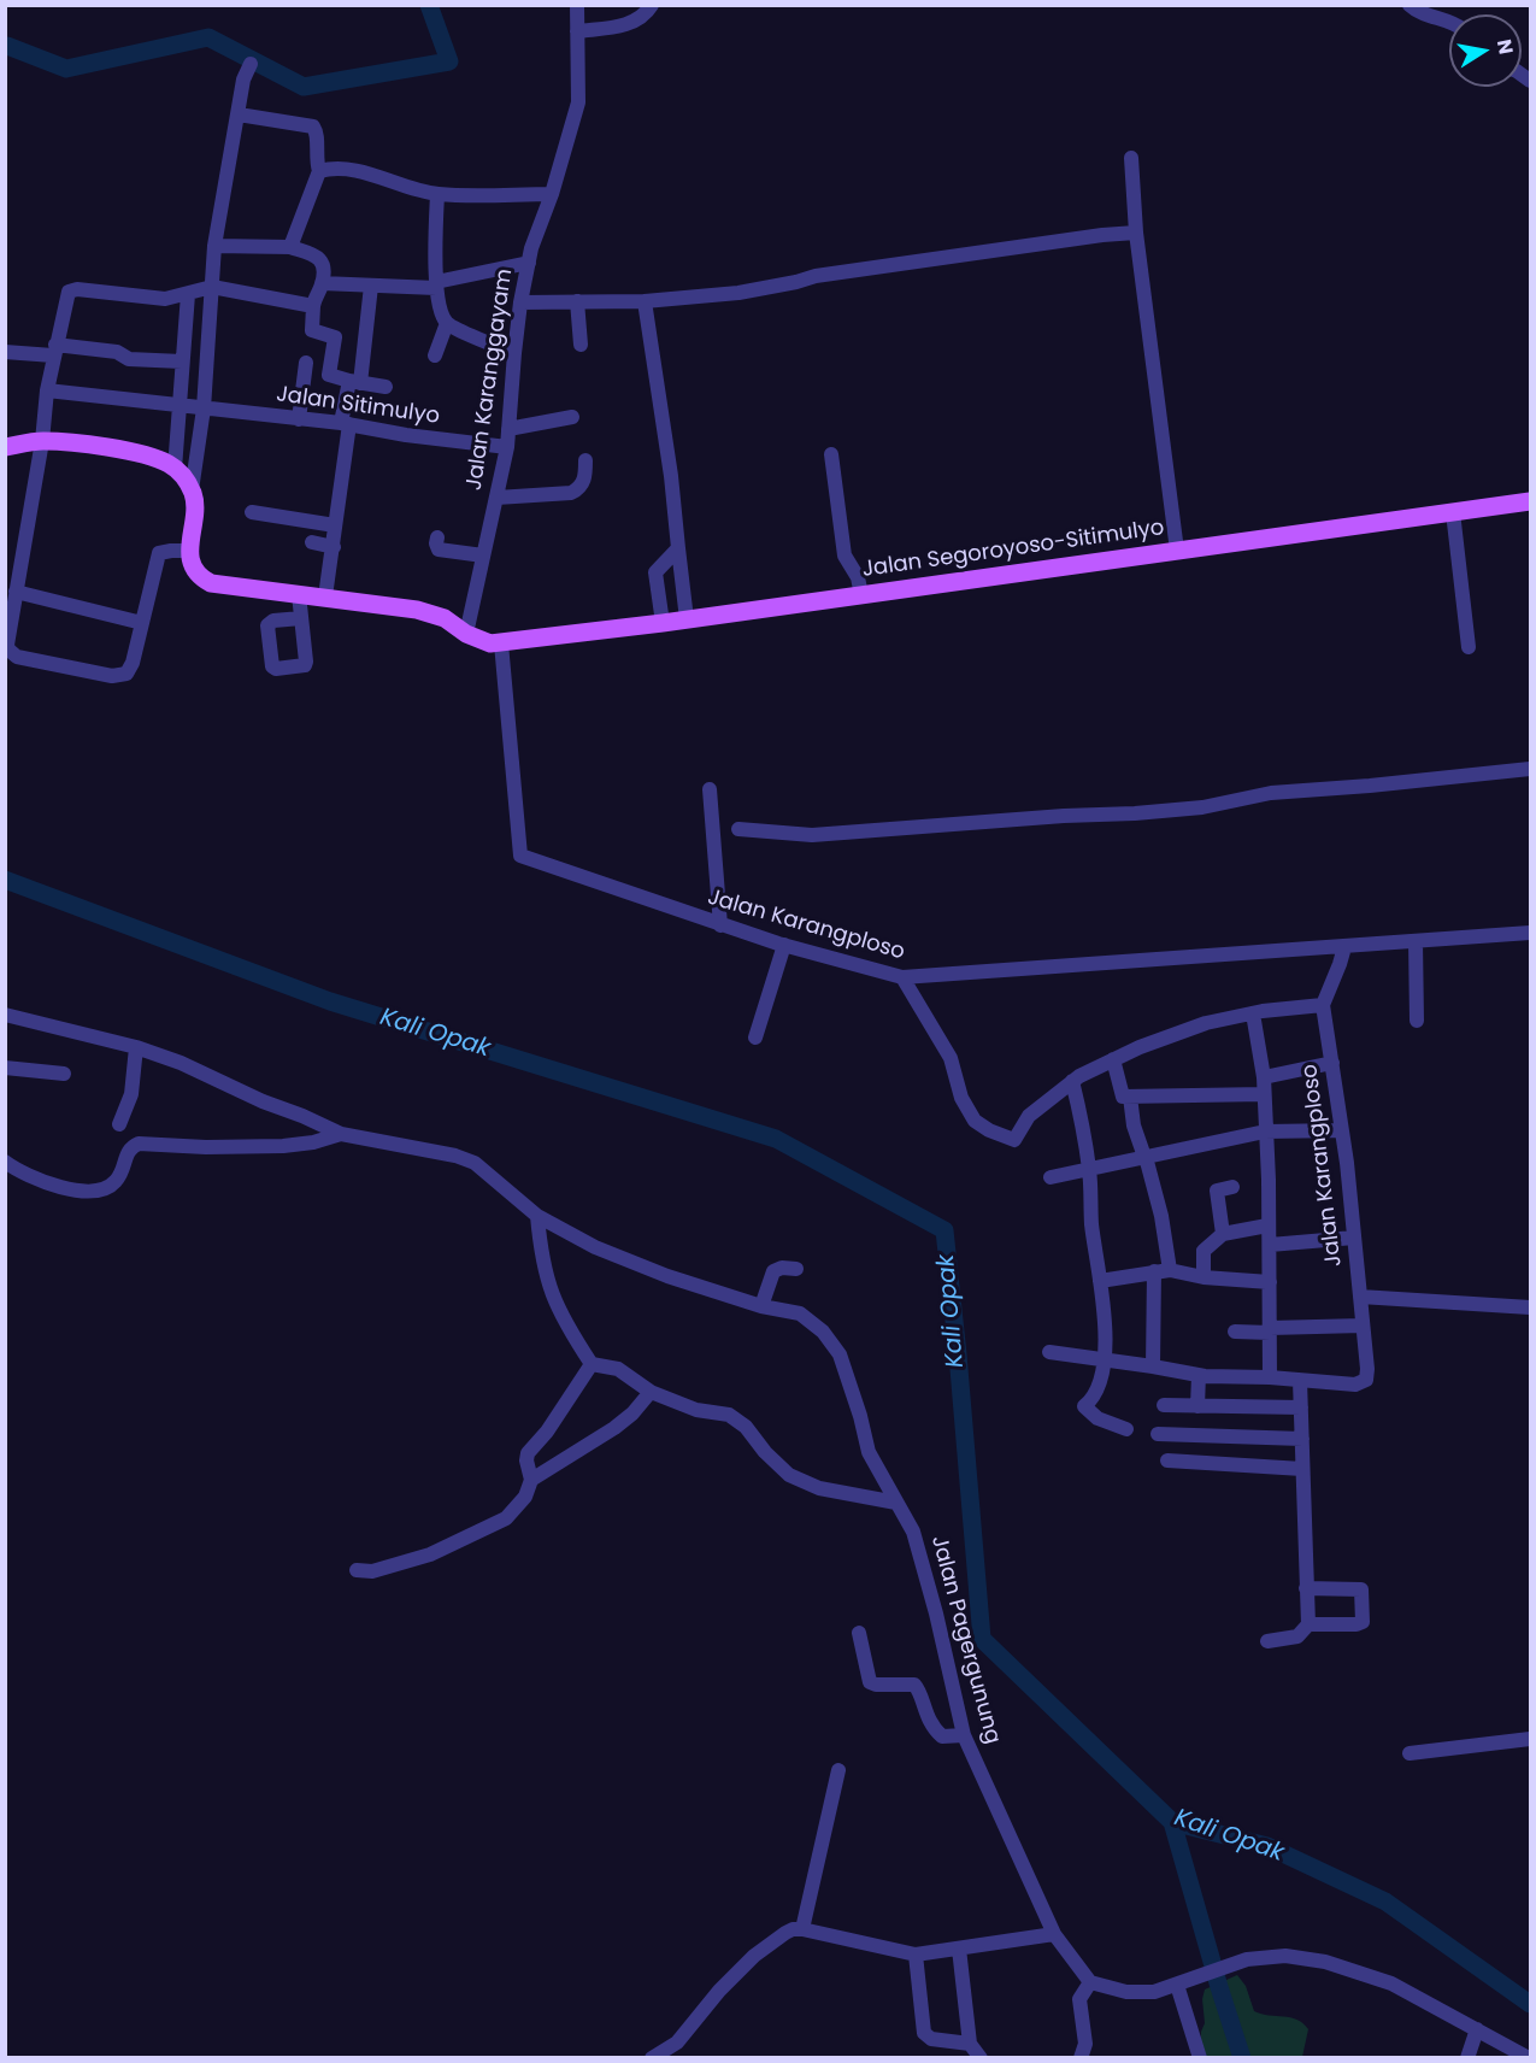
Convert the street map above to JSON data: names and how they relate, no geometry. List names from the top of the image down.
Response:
{
  "streets": {
    "main road": ["Jalan Segoroyoso-Sitimulyo"],
    "street": [
      "Jalan Karanggayam",
      "Jalan Sitimulyo",
      "Jalan Karangploso",
      "Jalan Pagergunung"
    ]
  },
  "crossings": [
    ["Jalan Karanggayam", "Jalan Sitimulyo"],
    ["Jalan Segoroyoso-Sitimulyo", "Jalan Karangploso"]
  ],
  "water": ["Kali Opak"],
  "north": "right"
}
